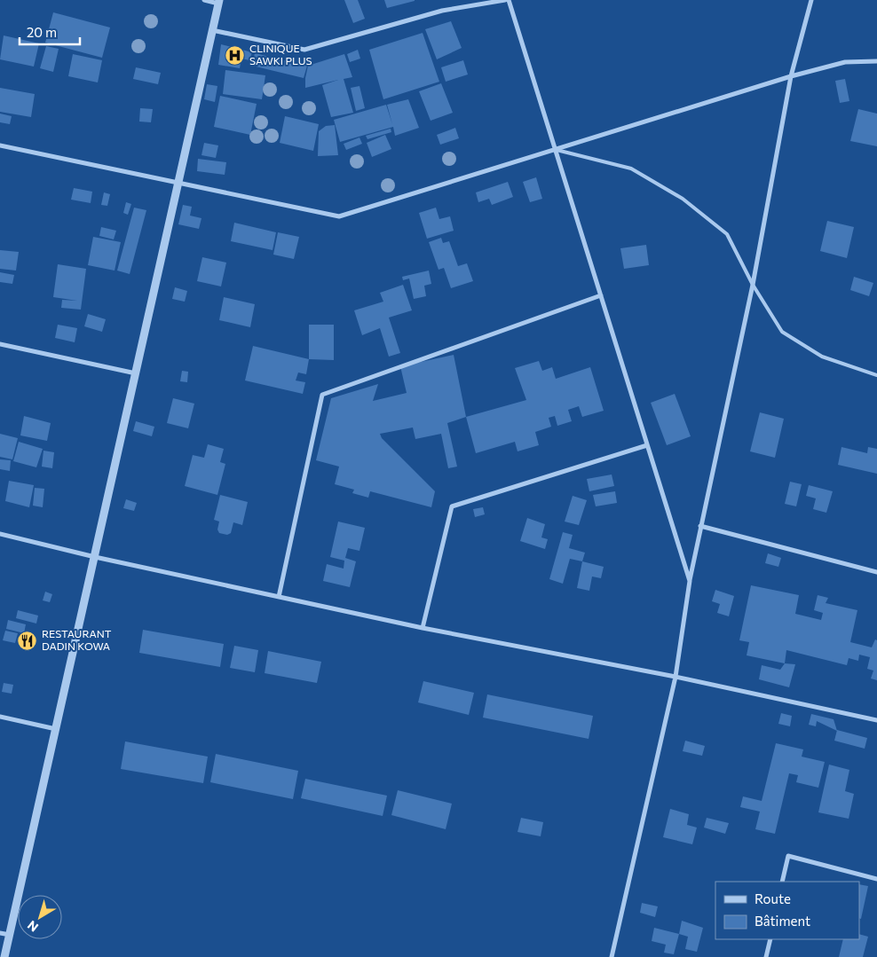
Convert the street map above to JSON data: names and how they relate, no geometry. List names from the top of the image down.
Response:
{
  "places": {
    "hospital": ["CLINIQUE SAWKI PLUS"],
    "restaurant": ["RESTAURANT DADIN KOWA"]
  },
  "legend": ["Route", "Bâtiment"],
  "scale_bar": "20 m",
  "north": "bottom left"
}
